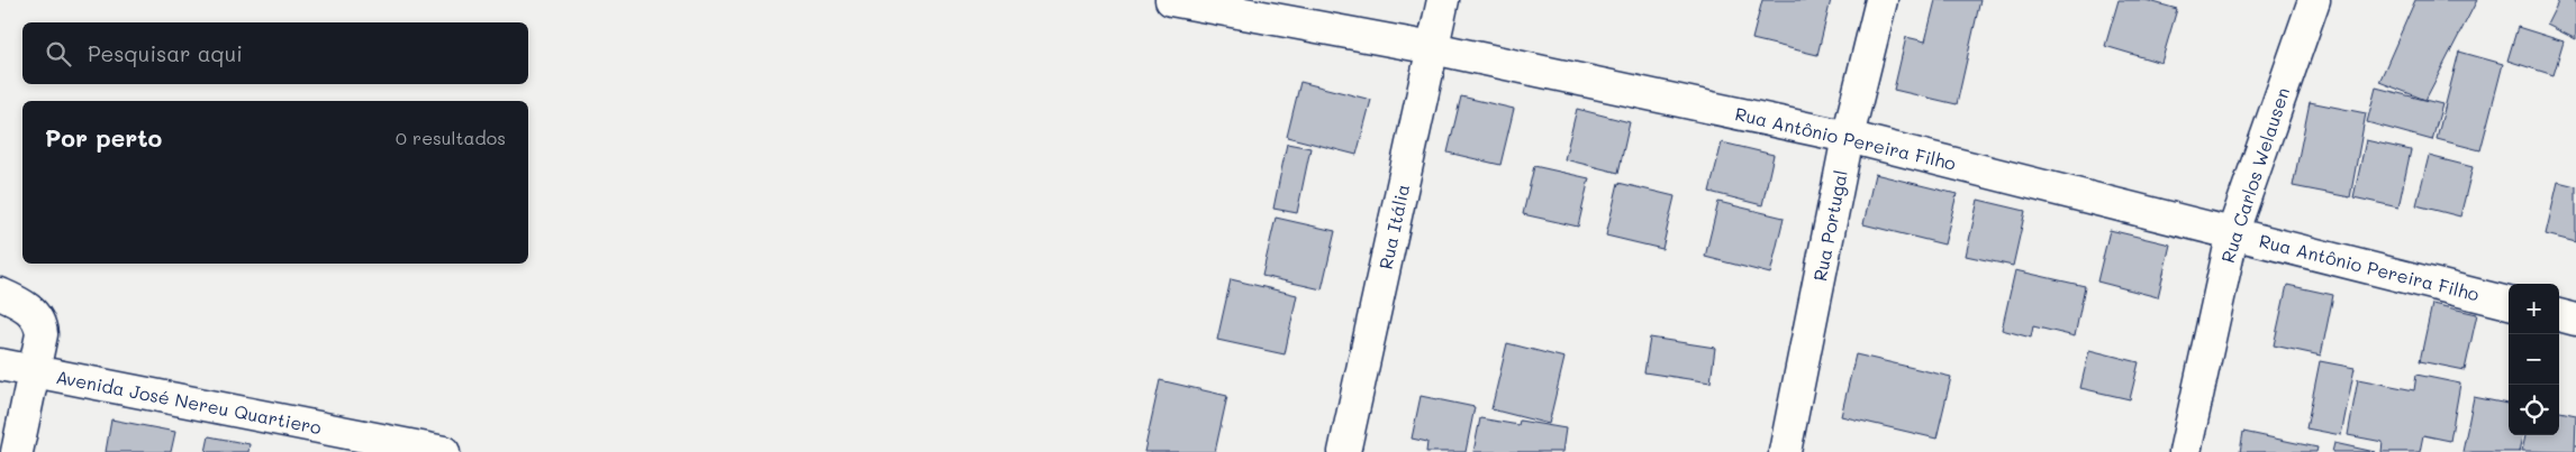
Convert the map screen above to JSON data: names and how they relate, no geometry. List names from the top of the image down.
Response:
{
  "streets": {
    "street": [
      "Rua Antônio Pereira Filho",
      "Rua Carlos Welausen",
      "Rua Portugal",
      "Rua Itália",
      "Avenida José Nereu Quartiero"
    ]
  },
  "crossings": [
    ["Rua Antônio Pereira Filho", "Rua Carlos Welausen"],
    ["Rua Antônio Pereira Filho", "Rua Portugal"],
    ["Rua Antônio Pereira Filho", "Rua Itália"]
  ],
  "page": {
    "search": "Pesquisar aqui",
    "heading": ["Por perto", "0 resultados"],
    "map_buttons": ["+", "−"]
  }
}
